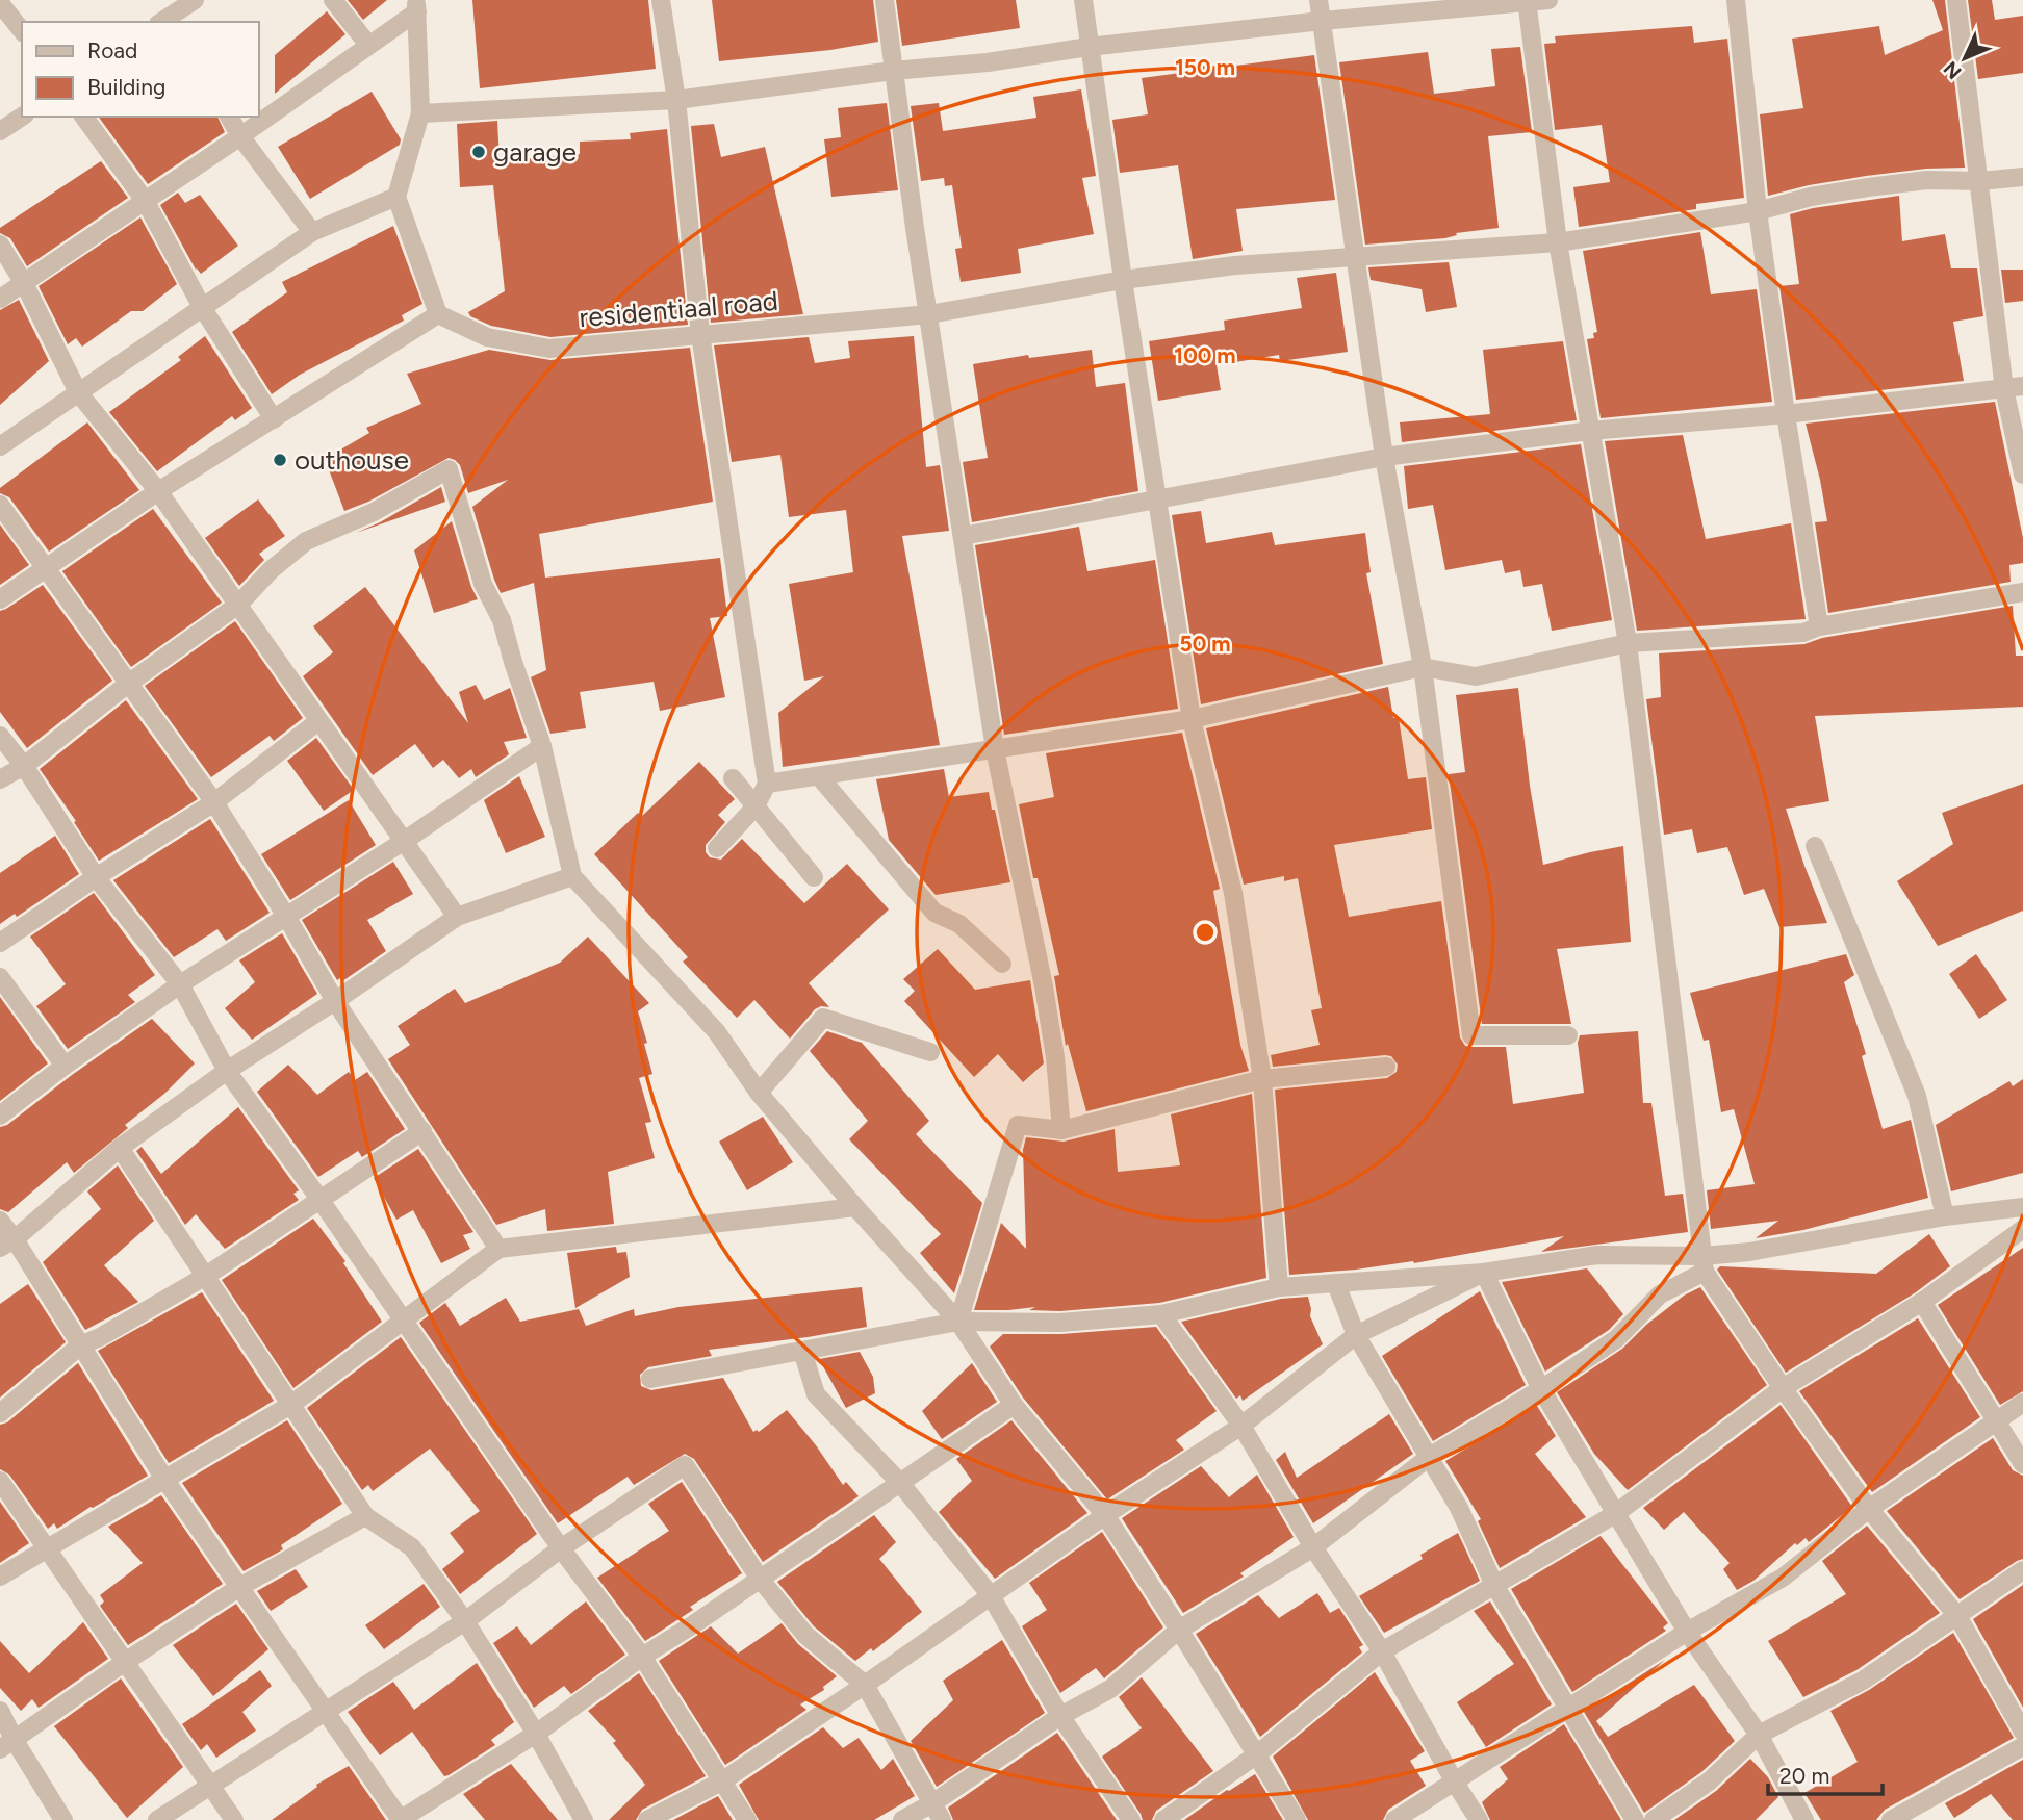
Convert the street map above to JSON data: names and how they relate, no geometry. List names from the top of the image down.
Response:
{
  "streets": {
    "street": ["residentiaal road"]
  },
  "places": ["garage", "outhouse"],
  "legend": ["Road", "Building"],
  "scale_bar": "20 m",
  "north": "bottom left",
  "rings": ["150 m", "100 m", "50 m"]
}
